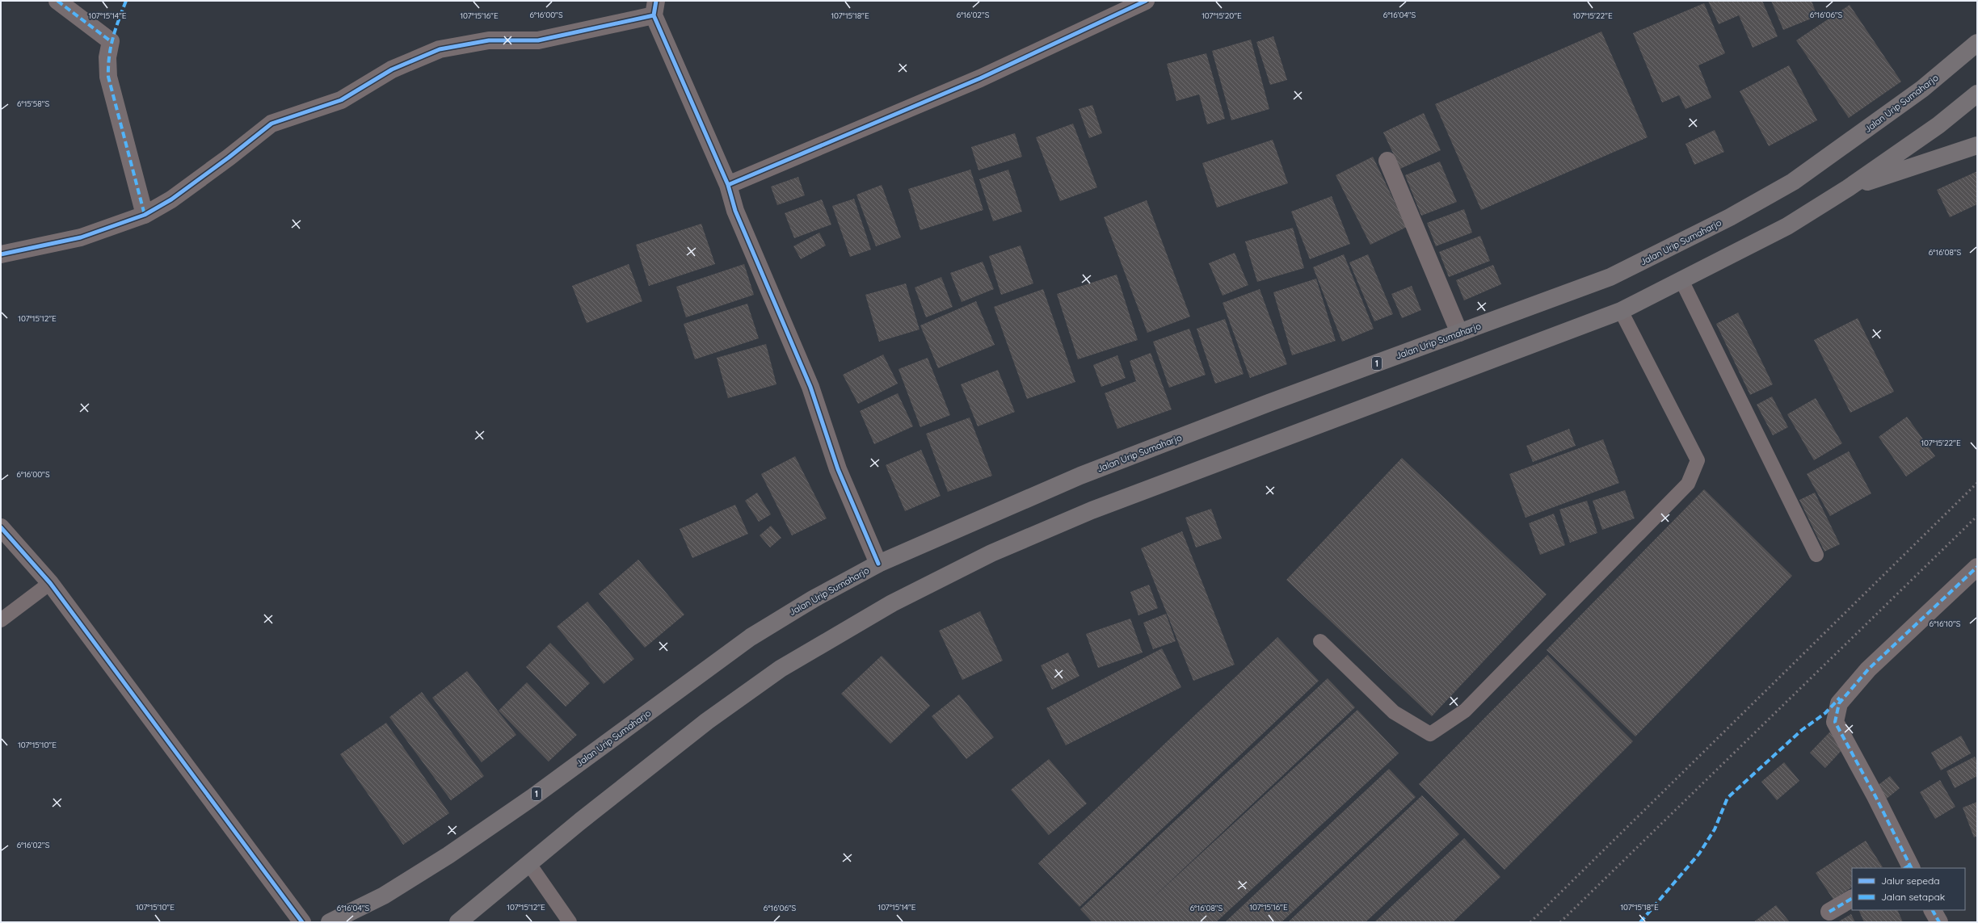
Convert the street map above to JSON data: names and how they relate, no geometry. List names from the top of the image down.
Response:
{
  "streets": {
    "highway": ["Jalan Urip Sumaharjo", "1"]
  },
  "legend": ["Jalur sepeda", "Jalan setapak"],
  "coordinates": [
    "6°16'00\"S",
    "6°16'02\"S",
    "6°16'04\"S",
    "6°16'06\"S",
    "107°15'20\"E",
    "107°15'14\"E",
    "107°15'16\"E",
    "107°15'18\"E",
    "107°15'22\"E",
    "6°15'58\"S",
    "6°16'08\"S",
    "107°15'12\"E",
    "6°16'10\"S",
    "107°15'10\"E"
  ]
}
